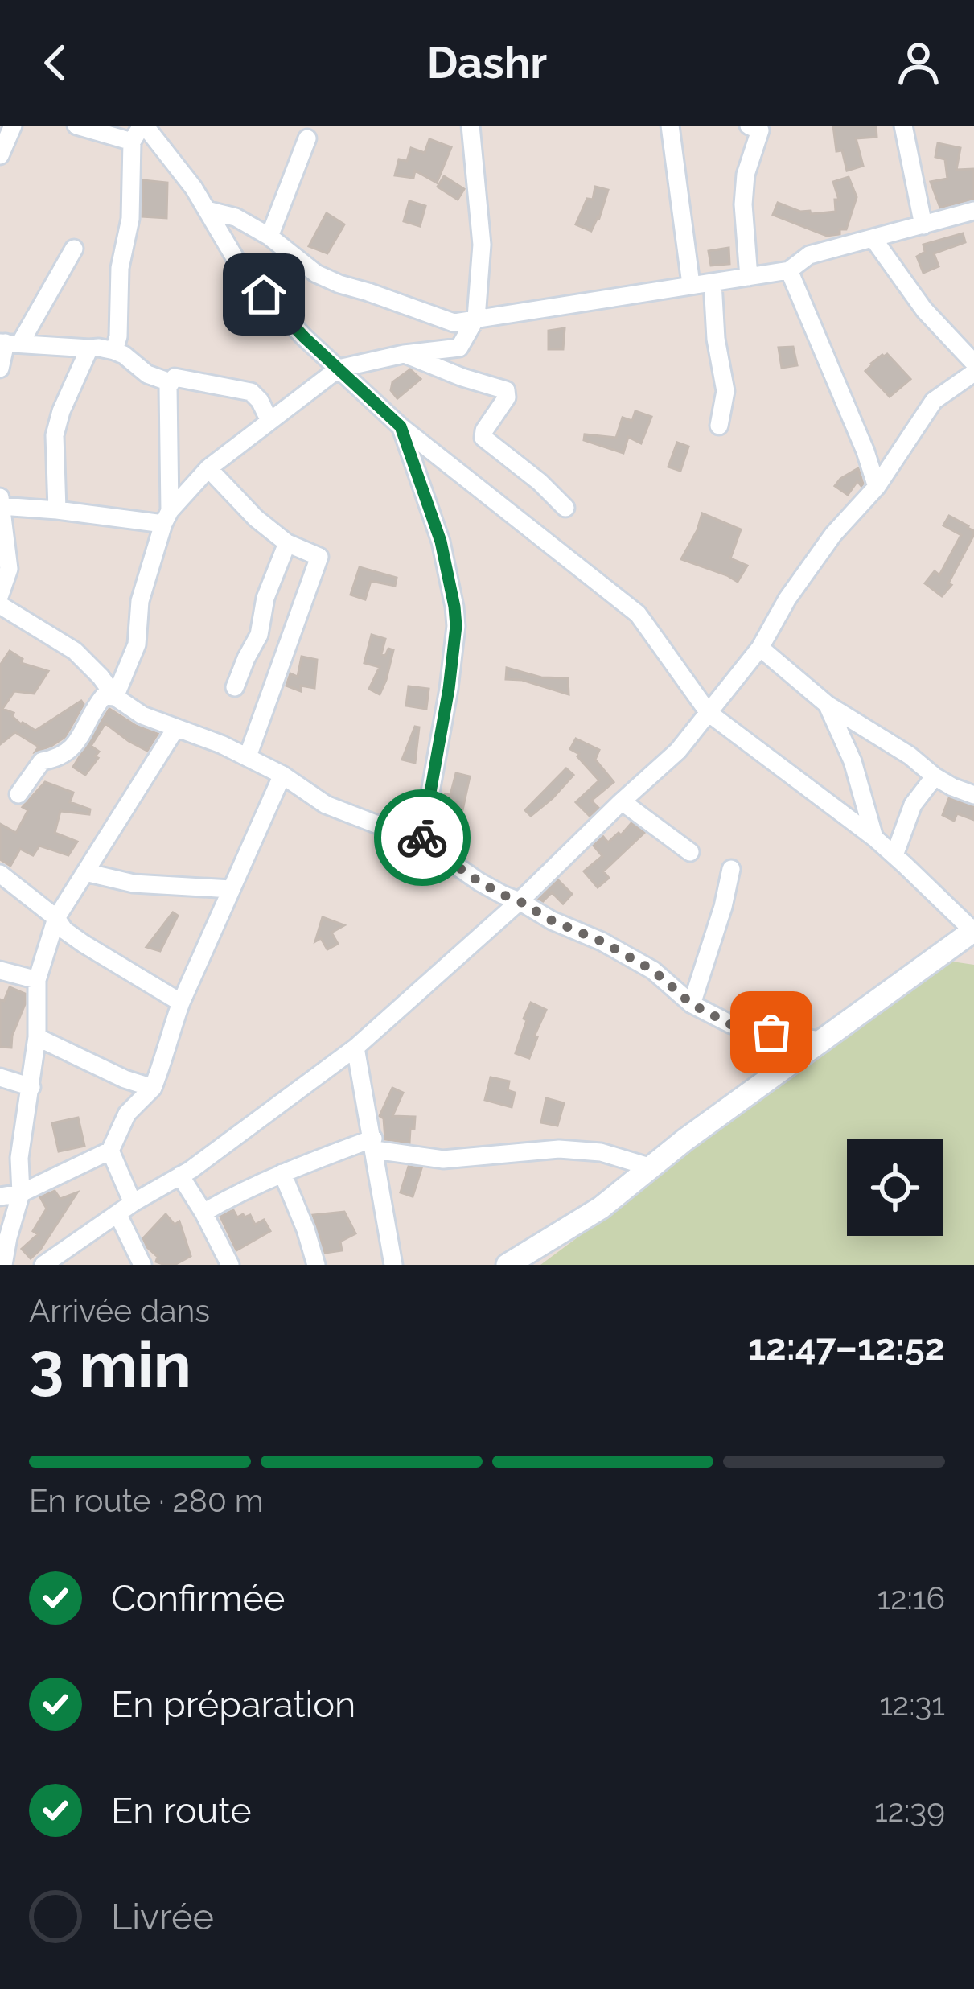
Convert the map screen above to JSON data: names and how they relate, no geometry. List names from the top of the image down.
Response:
{
  "page": {
    "header": "Dashr",
    "heading": ["3 min", "Arrivée dans", "12:47–12:52"],
    "bar": "En route · 280 m",
    "list": [
      ["Confirmée", "12:16"],
      ["En préparation", "12:31"],
      ["En route", "12:39"],
      "Livrée"
    ]
  }
}
